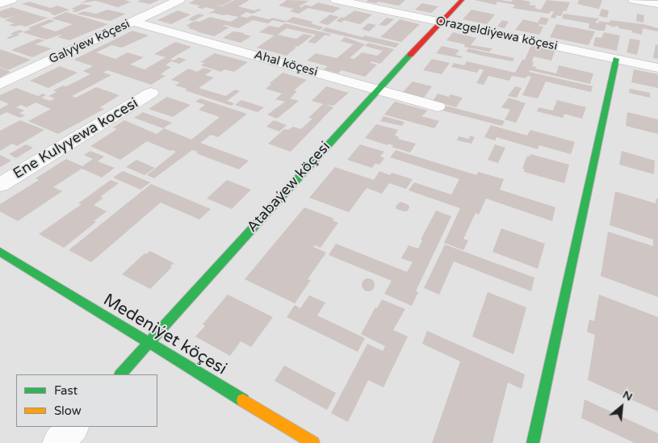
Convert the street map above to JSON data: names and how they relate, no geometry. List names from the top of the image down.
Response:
{
  "streets": {
    "street": [
      "Orazgeldiýewa köçesi",
      "Galyýew köçesi",
      "Ahal köçesi",
      "Ene Kulyyewa kocesi",
      "Atabaýew köçesi",
      "Medeniýet köçesi"
    ]
  },
  "crossings": [
    ["Orazgeldiýewa köçesi", "Atabaýew köçesi"],
    ["Galyýew köçesi", "Ahal köçesi"],
    ["Ahal köçesi", "Atabaýew köçesi"],
    ["Atabaýew köçesi", "Medeniýet köçesi"]
  ],
  "legend": ["Fast", "Slow"],
  "north": "top right"
}
